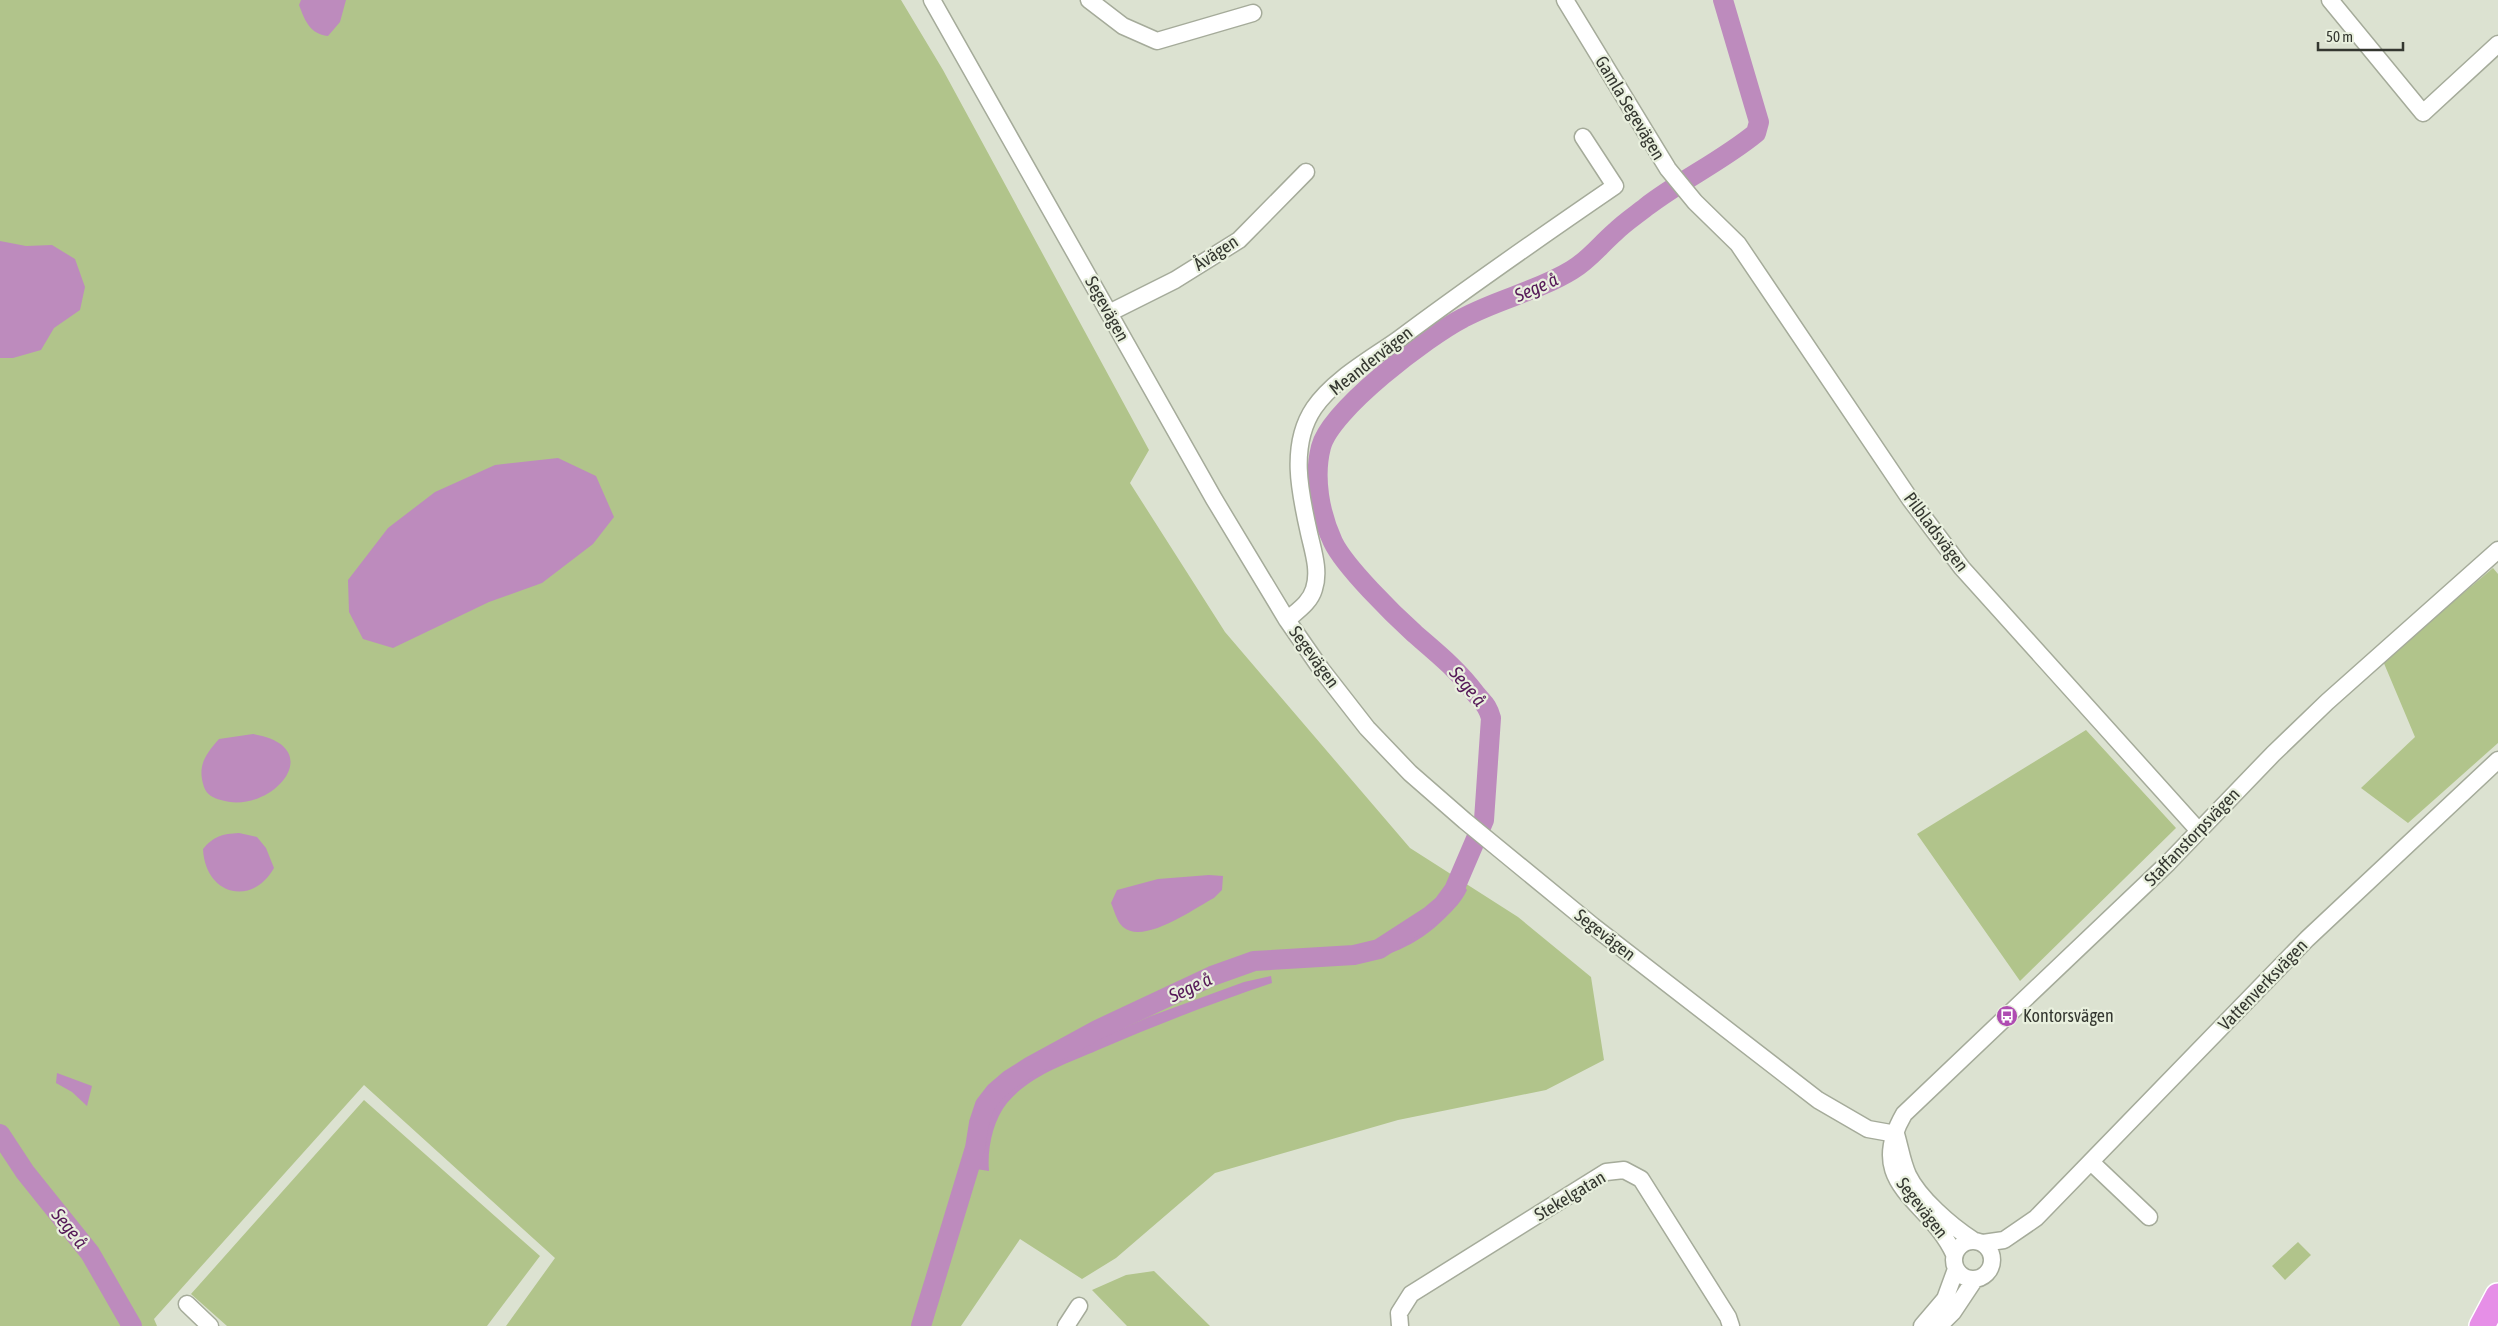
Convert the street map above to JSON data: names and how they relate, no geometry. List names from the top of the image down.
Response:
{
  "streets": {
    "street": [
      "Gamla Segevägen",
      "Åvägen",
      "Segevägen",
      "Meandervägen",
      "Pilbladsvägen",
      "Staffanstorpsvägen",
      "Vattenverksvägen",
      "Stekelgatan"
    ]
  },
  "crossings": [
    ["Gamla Segevägen", "Pilbladsvägen"],
    ["Åvägen", "Segevägen"],
    ["Segevägen", "Meandervägen"],
    ["Segevägen", "Staffanstorpsvägen"],
    ["Segevägen", "Vattenverksvägen"],
    ["Pilbladsvägen", "Staffanstorpsvägen"]
  ],
  "water": ["Sege å"],
  "places": {
    "bus stop": ["Kontorsvägen"]
  },
  "scale_bar": "50 m"
}
